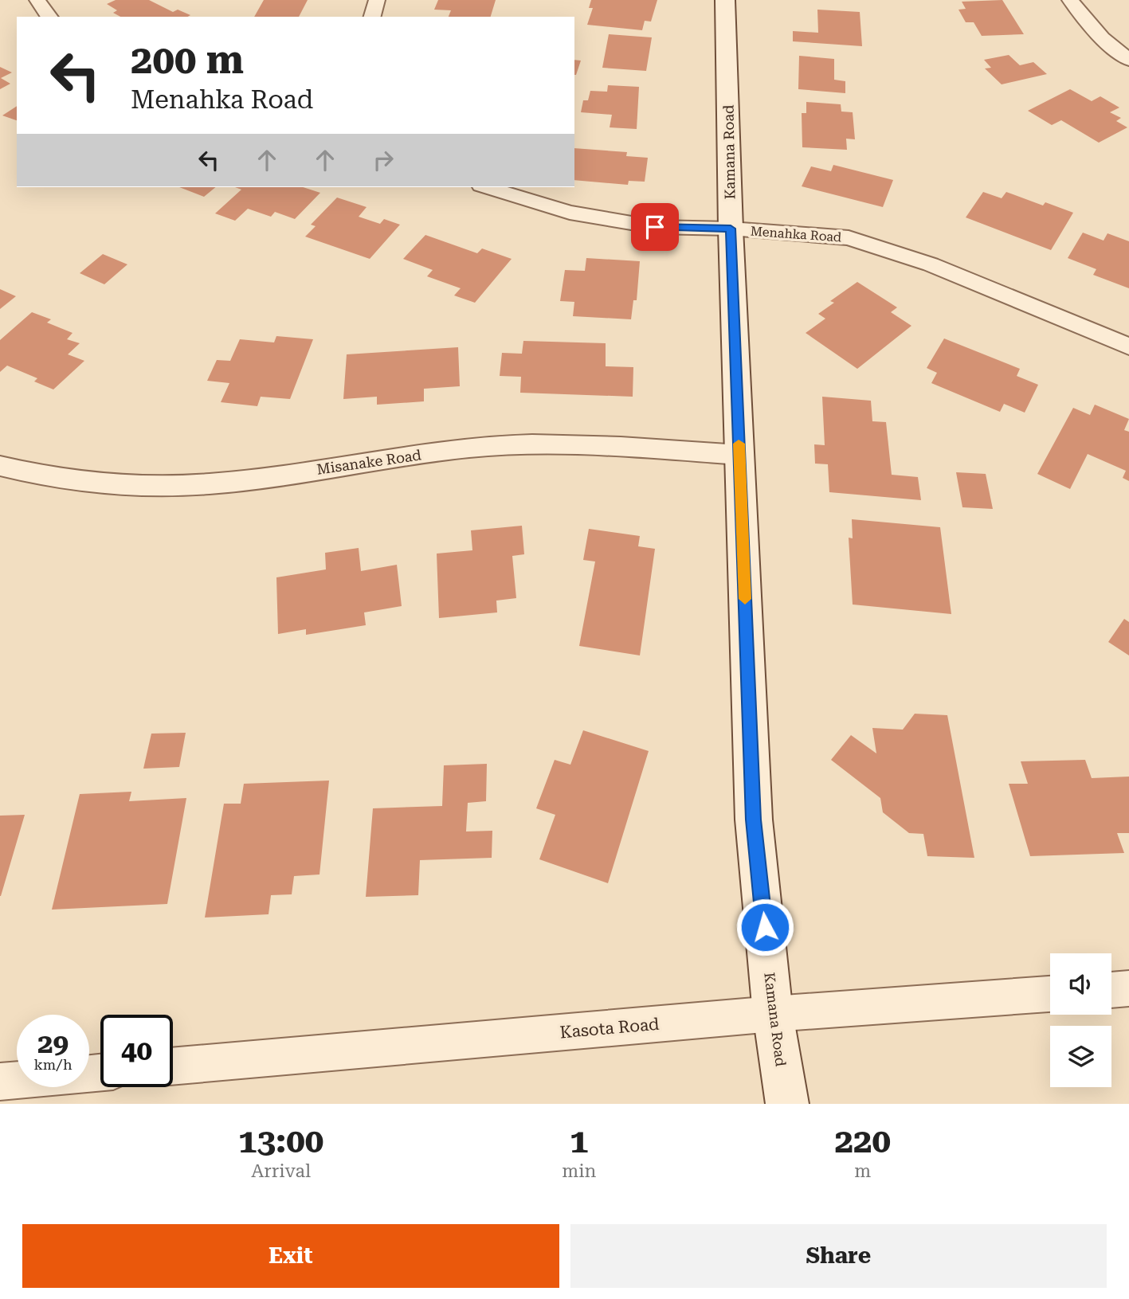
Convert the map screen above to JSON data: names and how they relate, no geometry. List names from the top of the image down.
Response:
{
  "streets": {
    "street": [
      "Kamana Road",
      "Menahka Road",
      "Misanake Road",
      "Kasota Road"
    ]
  },
  "crossings": [
    ["Kamana Road", "Menahka Road"],
    ["Kamana Road", "Misanake Road"],
    ["Kamana Road", "Kasota Road"]
  ],
  "page": {
    "turn": ["200 m", "Menahka Road"],
    "speed": "29 km/h",
    "limit": "40",
    "eta": [
      "13:00",
      "Arrival",
      "1",
      "min",
      "220",
      "m"
    ],
    "buttons": ["Exit", "Share"]
  }
}
